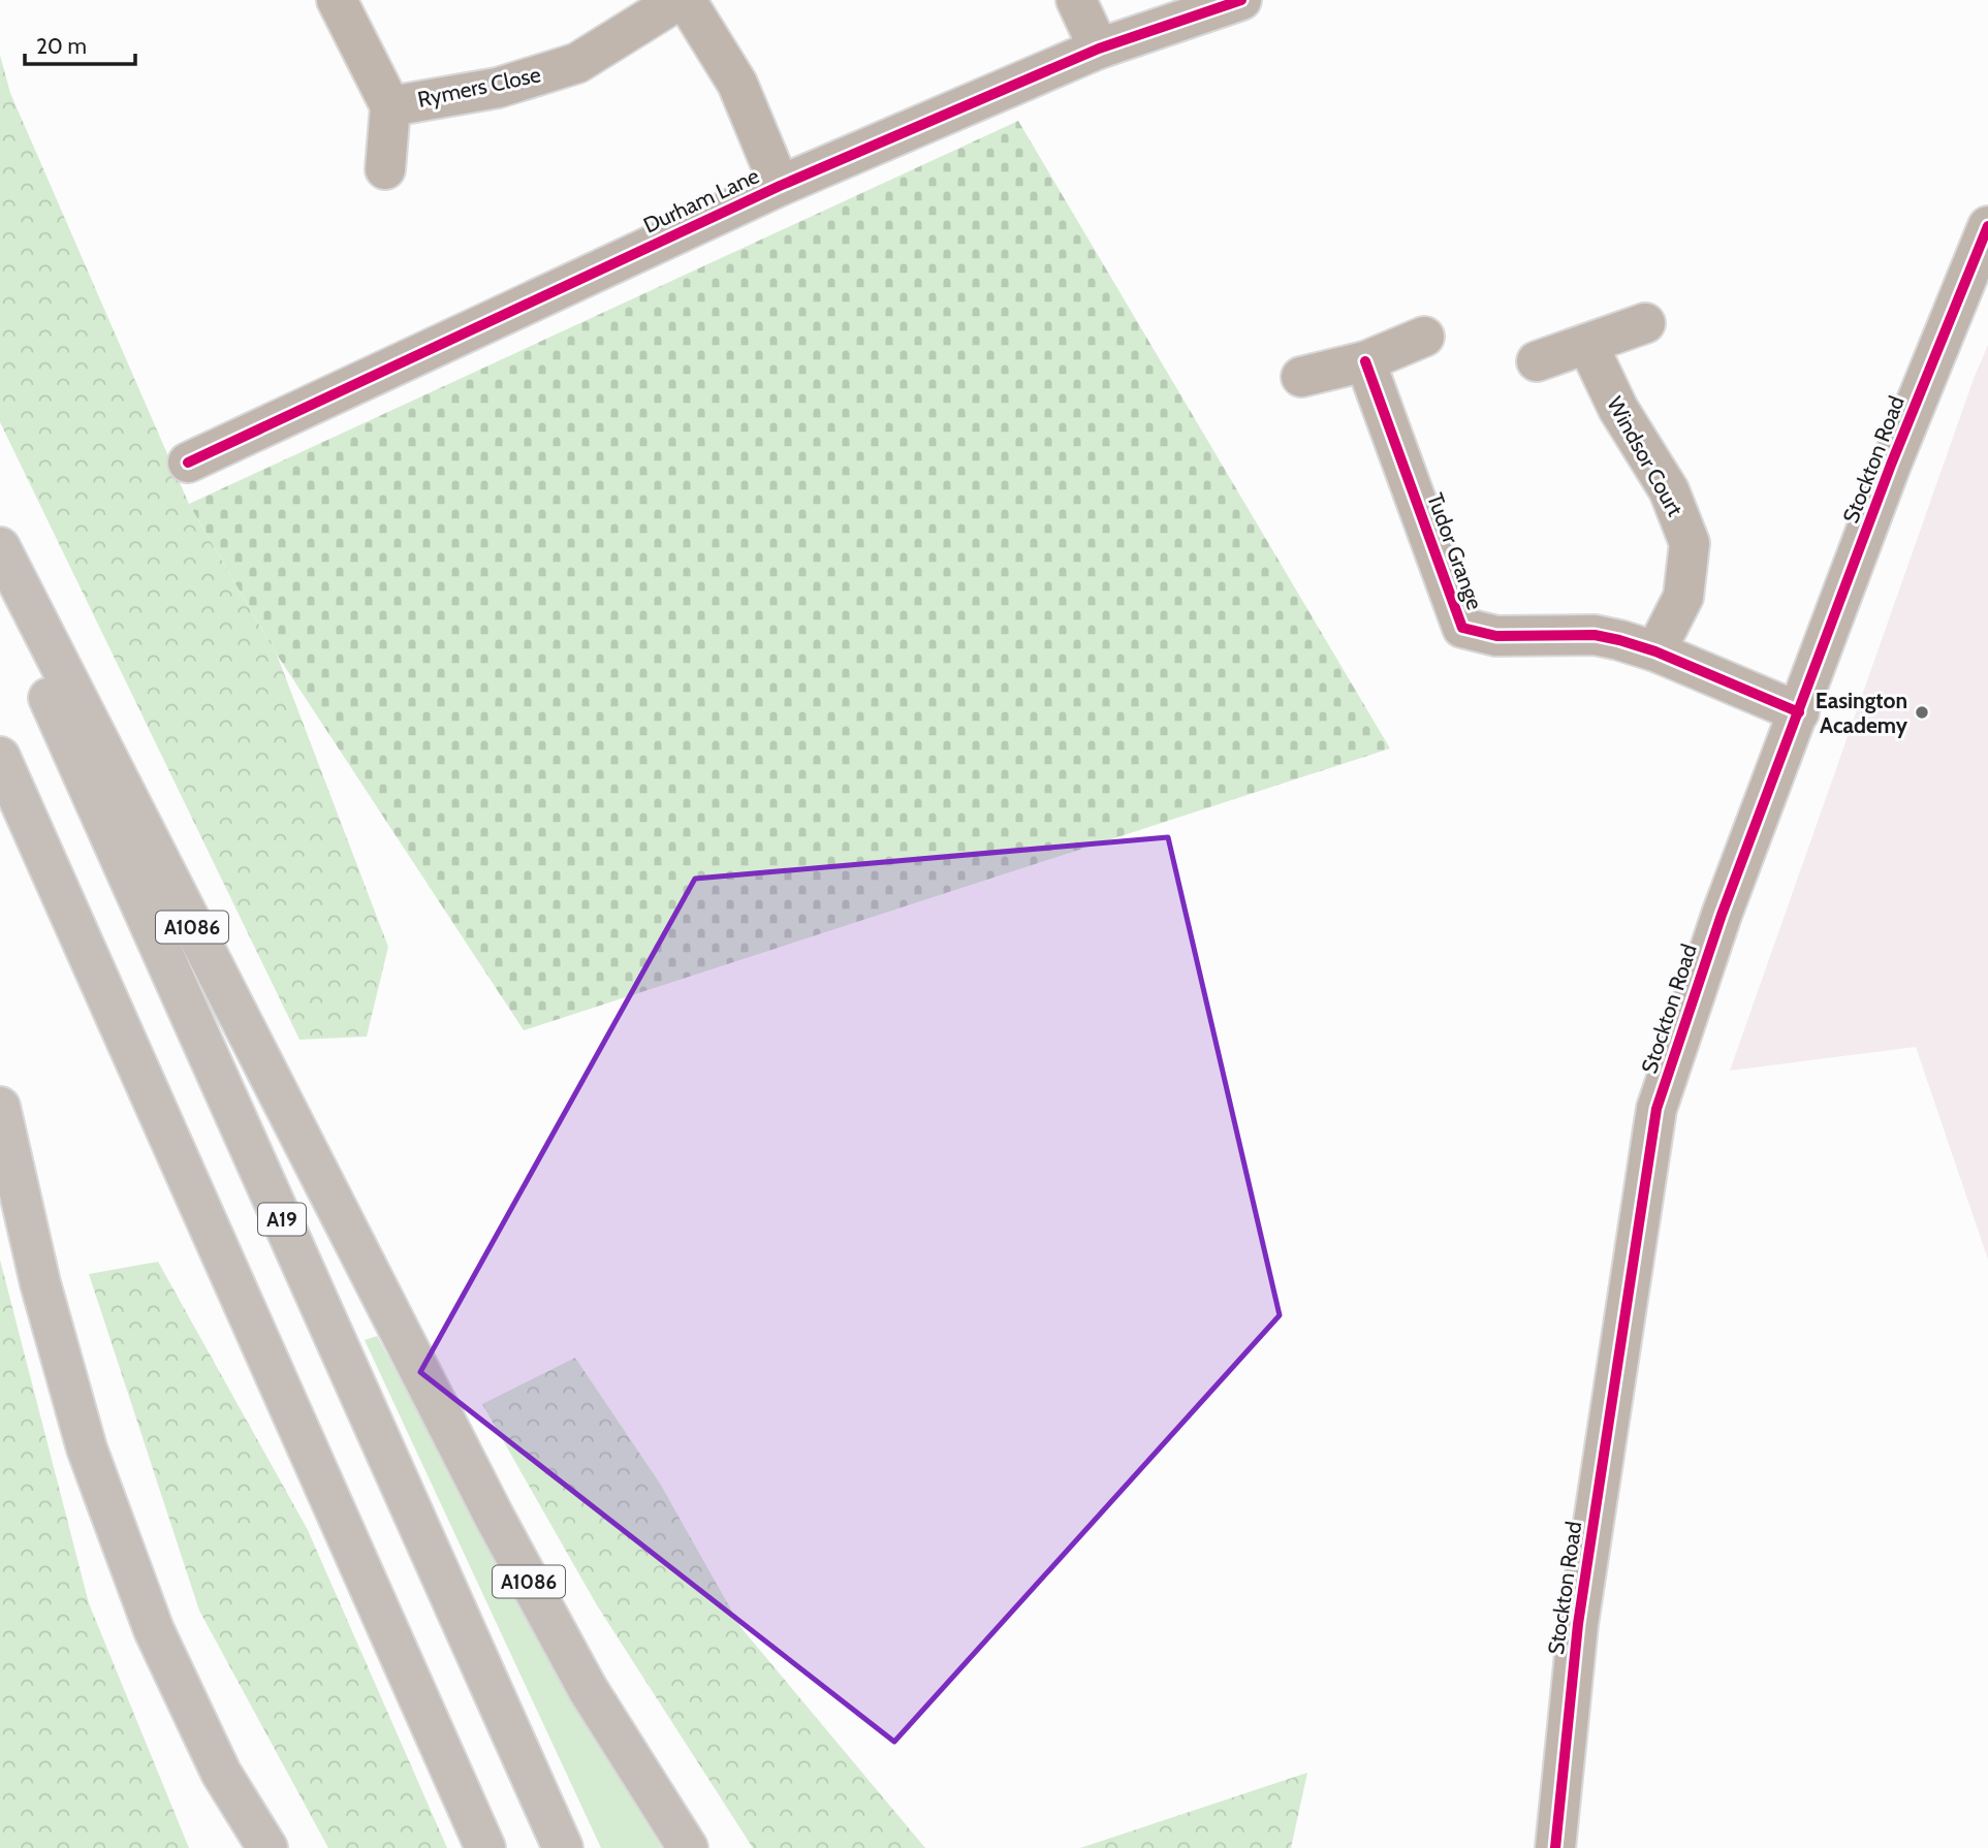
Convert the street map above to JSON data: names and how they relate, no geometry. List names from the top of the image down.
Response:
{
  "streets": {
    "highway": ["A1086", "A19"],
    "street": [
      "Rymers Close",
      "Durham Lane",
      "Windsor Court",
      "Stockton Road",
      "Tudor Grange"
    ]
  },
  "crossings": [
    ["Windsor Court", "Tudor Grange"],
    ["Stockton Road", "Tudor Grange"]
  ],
  "places": ["Easington Academy"],
  "scale_bar": "20 m"
}
